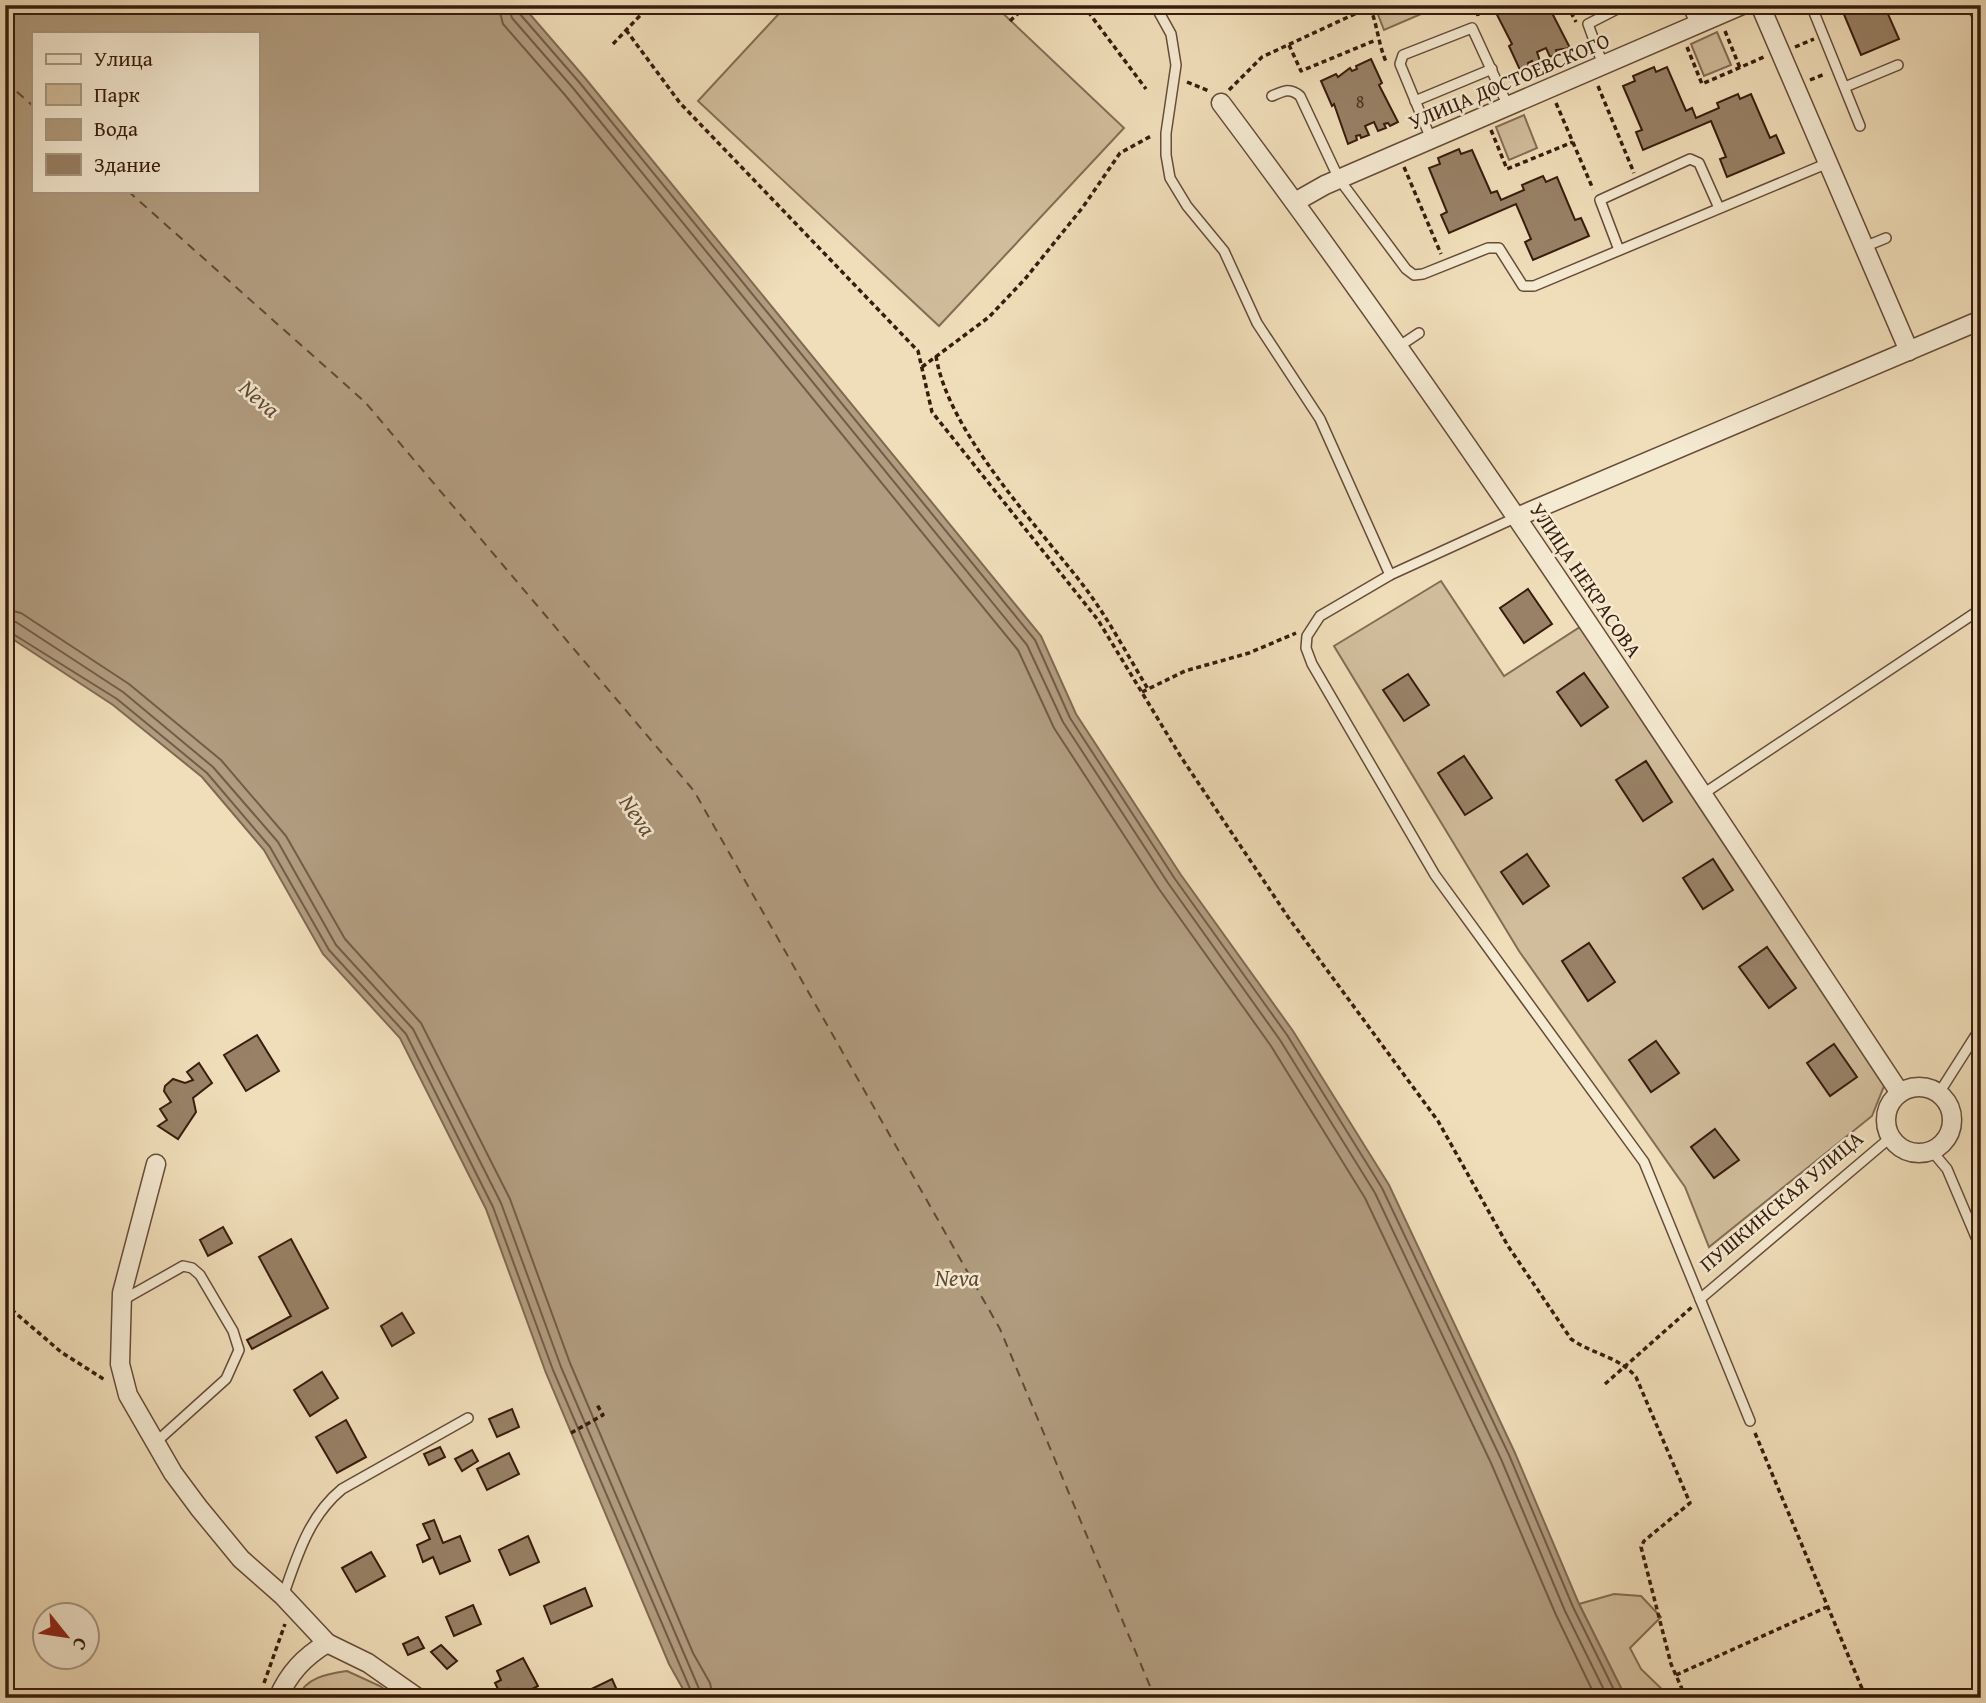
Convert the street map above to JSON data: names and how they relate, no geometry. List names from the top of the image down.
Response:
{
  "streets": {
    "street": ["УЛИЦА ДОСТОЕВСКОГО", "УЛИЦА НЕКРАСОВА"],
    "lane": ["ПУШКИНСКАЯ УЛИЦА"]
  },
  "crossings": [
    ["УЛИЦА ДОСТОЕВСКОГО", "УЛИЦА НЕКРАСОВА"],
    ["УЛИЦА НЕКРАСОВА", "ПУШКИНСКАЯ УЛИЦА"]
  ],
  "water": ["Neva"],
  "house_numbers": ["8"],
  "legend": [
    "Улица",
    "Парк",
    "Вода",
    "Здание"
  ],
  "north": "bottom right"
}
